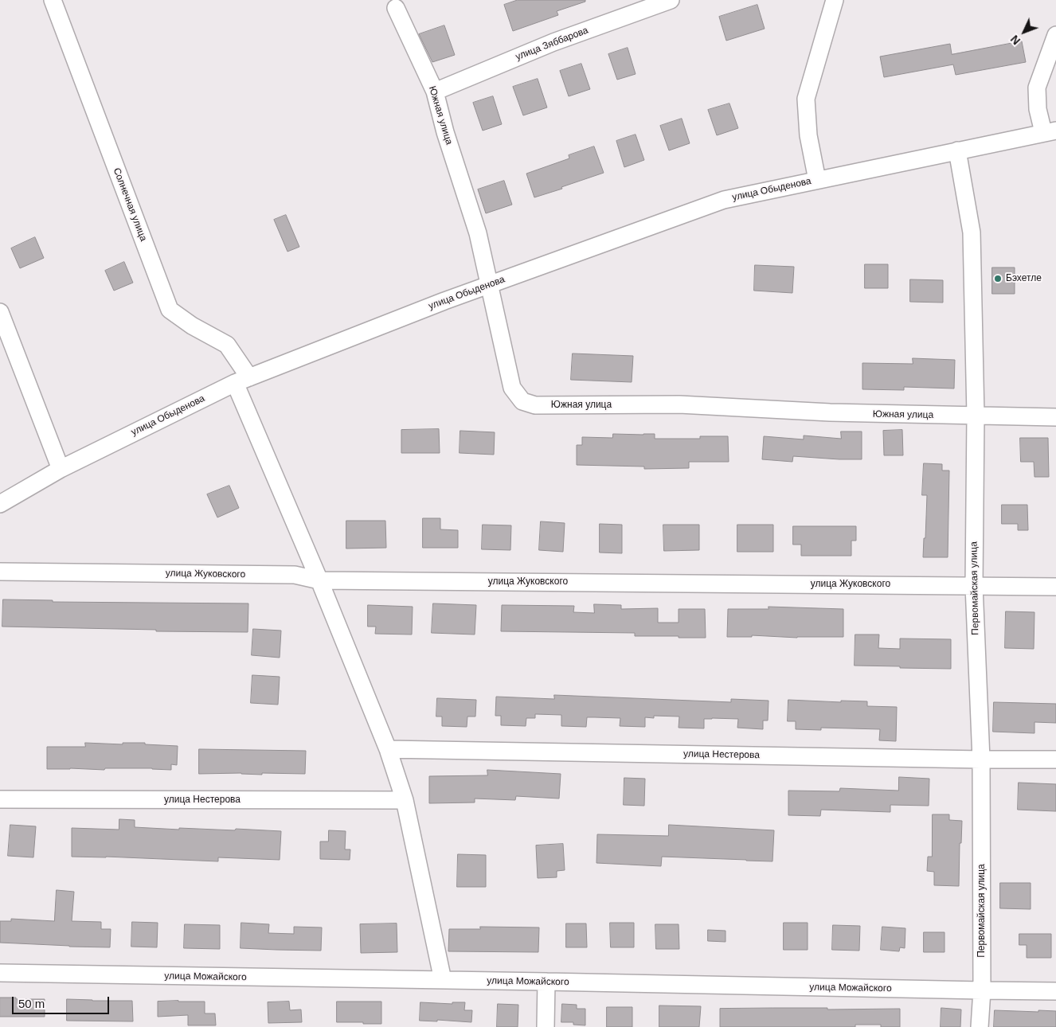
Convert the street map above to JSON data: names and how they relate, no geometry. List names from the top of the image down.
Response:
{
  "streets": {
    "street": [
      "улица Зяббарова",
      "Южная улица",
      "улица Обыденова",
      "Солнечная улица",
      "улица Жуковского",
      "Первомайская улица",
      "улица Нестерова",
      "улица Можайского"
    ]
  },
  "crossings": [
    ["улица Зяббарова", "Южная улица"],
    ["Южная улица", "улица Обыденова"],
    ["Южная улица", "Первомайская улица"],
    ["улица Обыденова", "Солнечная улица"],
    ["улица Обыденова", "Первомайская улица"],
    ["Солнечная улица", "улица Жуковского"],
    ["Солнечная улица", "улица Нестерова"],
    ["Солнечная улица", "улица Можайского"],
    ["улица Жуковского", "Первомайская улица"],
    ["Первомайская улица", "улица Нестерова"],
    ["Первомайская улица", "улица Можайского"]
  ],
  "places": ["Бэхетле"],
  "scale_bar": "50 m",
  "north": "bottom left"
}
